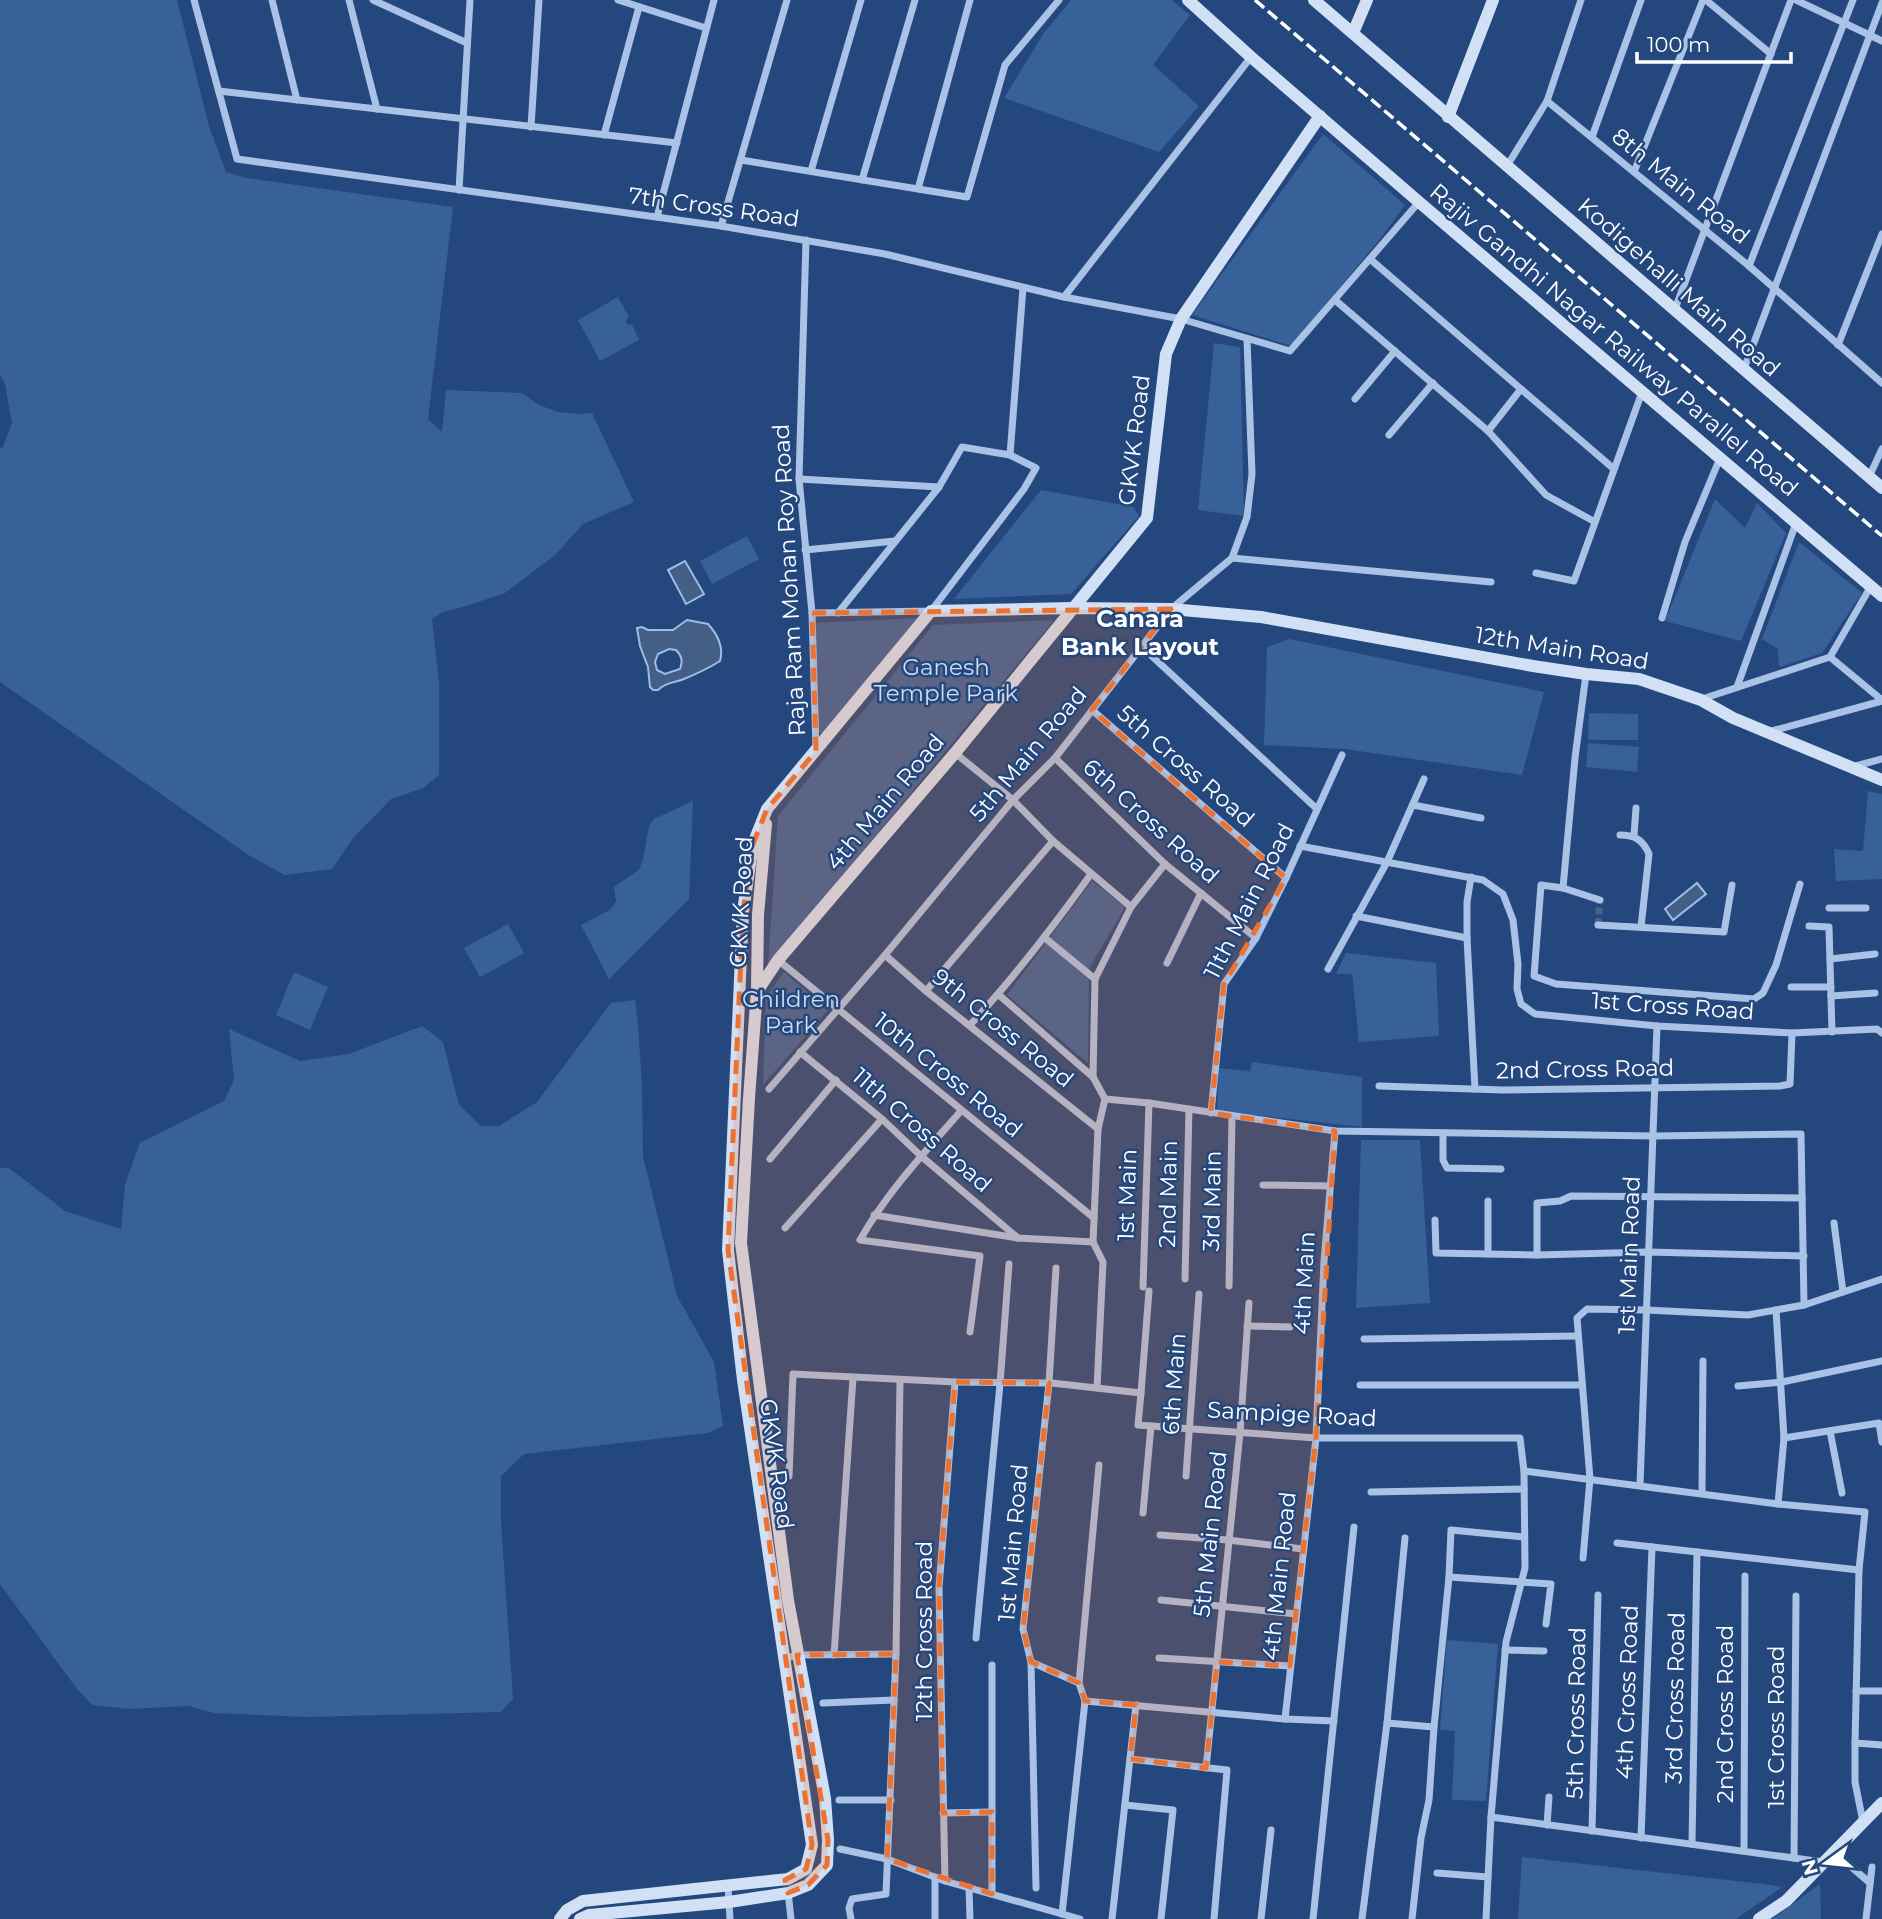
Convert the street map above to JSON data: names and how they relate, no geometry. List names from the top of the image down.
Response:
{
  "streets": {
    "main road": [
      "Kodigehalli Main Road",
      "Rajiv Gandhi Nagar Railway Parallel Road",
      "GKVK Road",
      "12th Main Road",
      "4th Main Road"
    ],
    "street": [
      "8th Main Road",
      "7th Cross Road",
      "Raja Ram Mohan Roy Road",
      "5th Main Road",
      "5th Cross Road",
      "6th Cross Road",
      "11th Main Road",
      "1st Cross Road",
      "9th Cross Road",
      "2nd Cross Road",
      "10th Cross Road",
      "11th Cross Road",
      "2nd Main",
      "1st Main",
      "3rd Main",
      "1st Main Road",
      "4th Main",
      "6th Main",
      "Sampige Road",
      "12th Cross Road",
      "4th Cross Road",
      "3rd Cross Road"
    ]
  },
  "crossings": [
    ["7th Cross Road", "GKVK Road"],
    ["7th Cross Road", "Raja Ram Mohan Roy Road"],
    ["Rajiv Gandhi Nagar Railway Parallel Road", "GKVK Road"],
    ["GKVK Road", "Raja Ram Mohan Roy Road"],
    ["GKVK Road", "12th Main Road"],
    ["GKVK Road", "4th Main Road"],
    ["12th Main Road", "5th Main Road"],
    ["12th Main Road", "4th Main Road"],
    ["5th Main Road", "5th Cross Road"],
    ["5th Main Road", "6th Cross Road"],
    ["5th Main Road", "9th Cross Road"],
    ["5th Main Road", "10th Cross Road"],
    ["5th Main Road", "11th Cross Road"],
    ["5th Main Road", "Sampige Road"],
    ["5th Cross Road", "11th Main Road"],
    ["4th Main Road", "10th Cross Road"],
    ["4th Main Road", "4th Main"],
    ["4th Main Road", "Sampige Road"],
    ["6th Cross Road", "11th Main Road"],
    ["1st Cross Road", "2nd Cross Road"],
    ["1st Cross Road", "1st Main Road"],
    ["2nd Cross Road", "1st Main Road"],
    ["4th Main", "Sampige Road"],
    ["6th Main", "Sampige Road"]
  ],
  "districts": ["Canara Bank Layout"],
  "parks": ["Ganesh Temple Park", "Children Park"],
  "scale_bar": "100 m",
  "north": "left"
}
